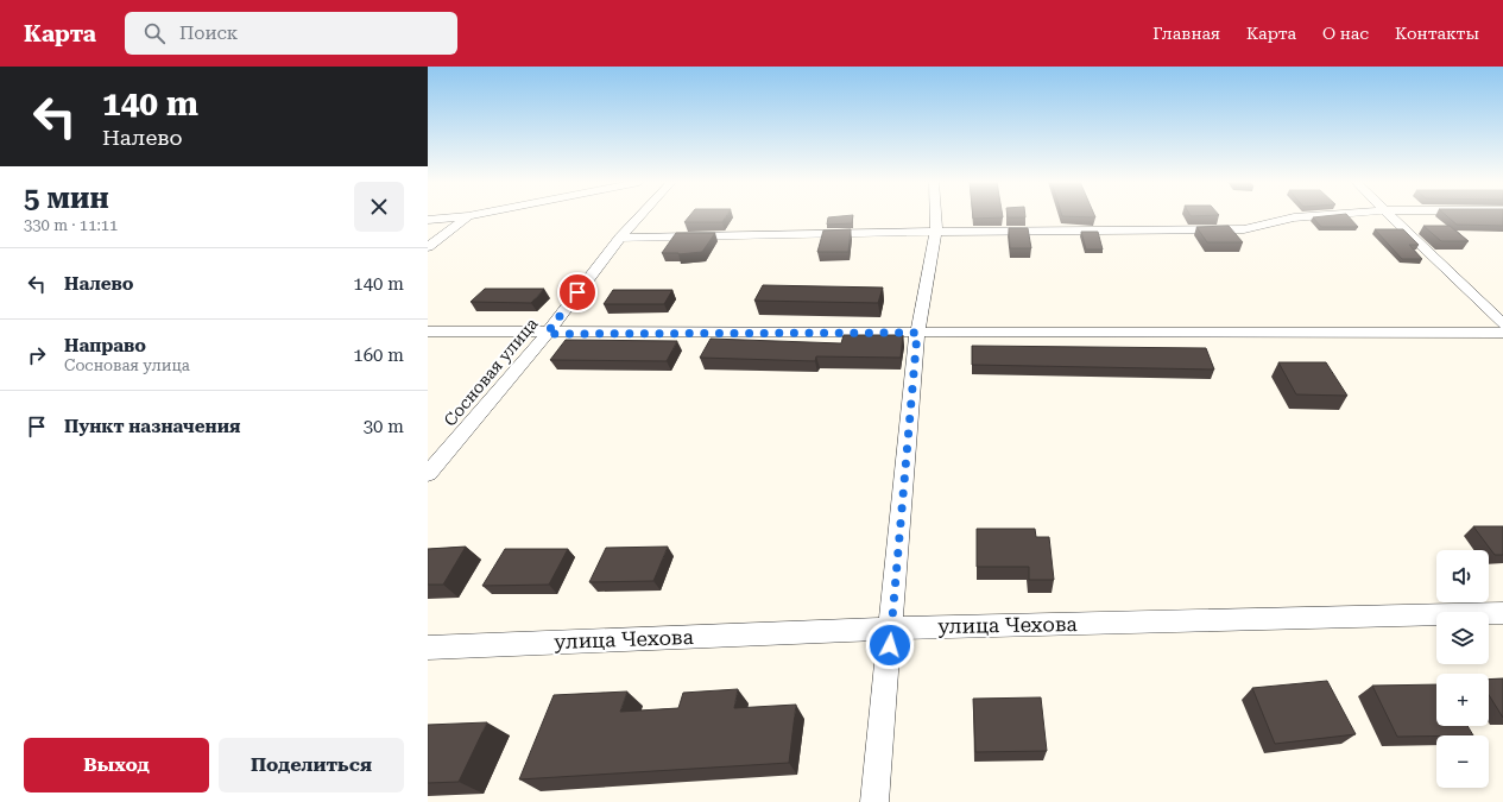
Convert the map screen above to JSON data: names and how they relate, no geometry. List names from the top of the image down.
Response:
{
  "streets": {
    "street": ["Сосновая улица", "улица Чехова"]
  },
  "page": {
    "header": "Карта",
    "search": "Поиск",
    "nav": [
      "Главная",
      "Карта",
      "О нас",
      "Контакты"
    ],
    "turn": ["140 m", "Налево"],
    "heading": ["5 мин", "330 m · 11:11"],
    "list": [
      {
        "name": "Налево",
        "value": "140 m"
      },
      {
        "name": "Направо",
        "note": "Сосновая улица",
        "value": "160 m"
      },
      {
        "name": "Пункт назначения",
        "value": "30 m"
      }
    ],
    "map_buttons": ["+", "−"],
    "buttons": ["Выход", "Поделиться"]
  }
}
